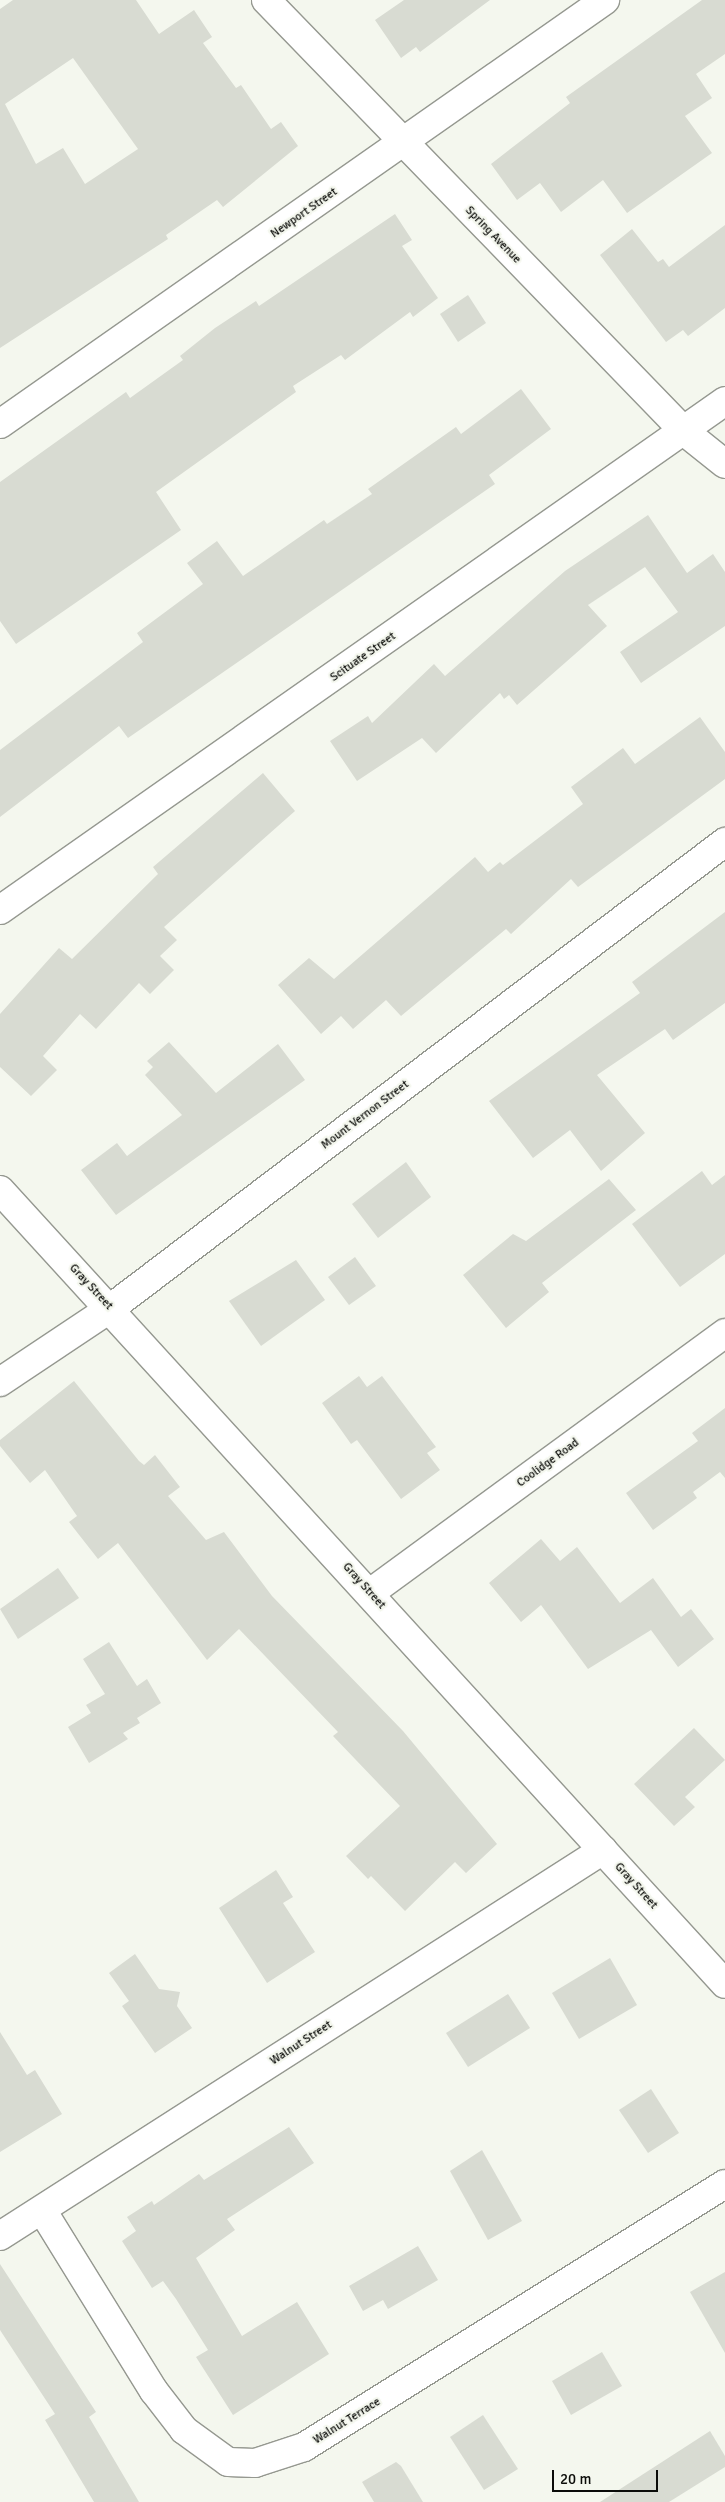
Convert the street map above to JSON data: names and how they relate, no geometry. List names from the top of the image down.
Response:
{
  "streets": {
    "street": [
      "Newport Street",
      "Spring Avenue",
      "Scituate Street",
      "Mount Vernon Street",
      "Gray Street",
      "Coolidge Road",
      "Walnut Street",
      "Walnut Terrace"
    ]
  },
  "crossings": [
    ["Newport Street", "Spring Avenue"],
    ["Spring Avenue", "Scituate Street"],
    ["Mount Vernon Street", "Gray Street"],
    ["Gray Street", "Coolidge Road"],
    ["Gray Street", "Walnut Street"],
    ["Walnut Street", "Walnut Terrace"]
  ],
  "scale_bar": "20 m"
}
